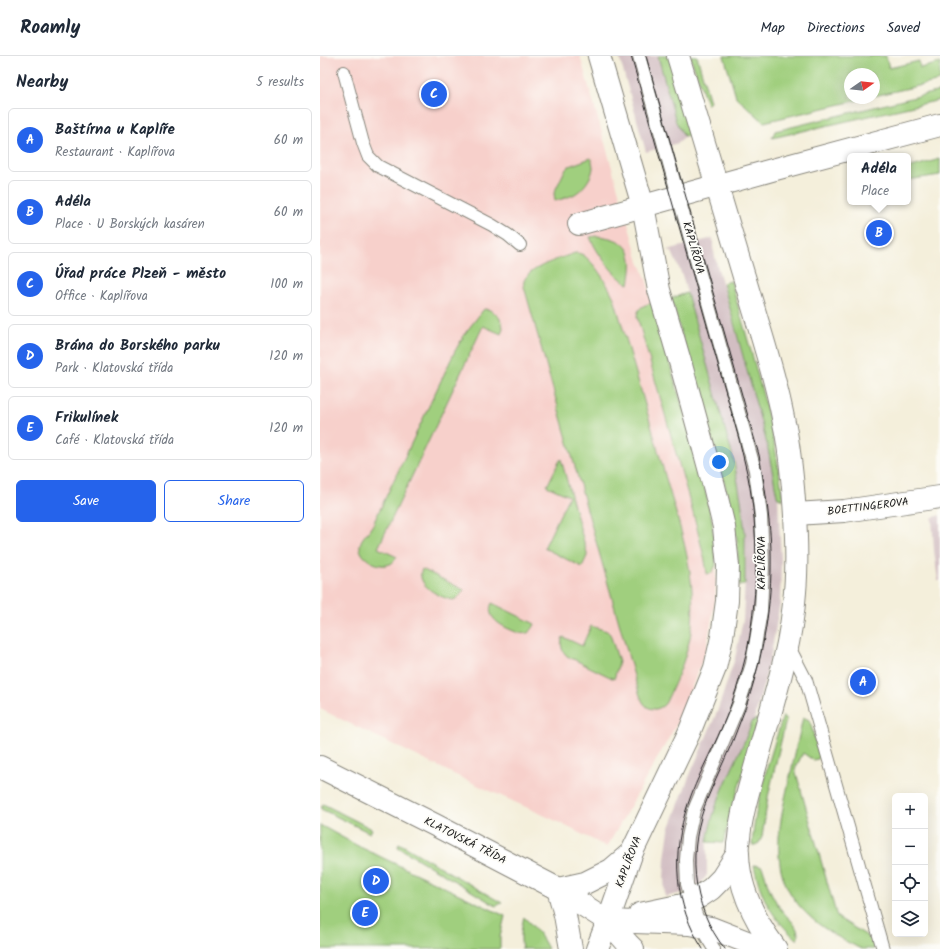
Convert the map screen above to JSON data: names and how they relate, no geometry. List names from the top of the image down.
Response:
{
  "streets": {
    "street": ["KAPLÍŘOVA", "BOETTINGEROVA", "KLATOVSKÁ TŘÍDA"]
  },
  "crossings": [
    ["KAPLÍŘOVA", "KLATOVSKÁ TŘÍDA"]
  ],
  "north": "right",
  "page": {
    "header": "Roamly",
    "nav": ["Map", "Directions", "Saved"],
    "heading": ["Nearby", "5 results"],
    "pins": [
      "C",
      "B",
      "A",
      "D",
      "E"
    ],
    "list": [
      {
        "mark": "A",
        "name": "Baštírna u Kaplíře",
        "note": "Restaurant · Kaplířova",
        "value": "60 m"
      },
      {
        "mark": "B",
        "name": "Adéla",
        "note": "Place · U Borských kasáren",
        "value": "60 m"
      },
      {
        "mark": "C",
        "name": "Úřad práce Plzeň - město",
        "note": "Office · Kaplířova",
        "value": "100 m"
      },
      {
        "mark": "D",
        "name": "Brána do Borského parku",
        "note": "Park · Klatovská třída",
        "value": "120 m"
      },
      {
        "mark": "E",
        "name": "Frikulínek",
        "note": "Café · Klatovská třída",
        "value": "120 m"
      }
    ],
    "popup": ["Adéla", "Place"],
    "buttons": ["Save", "Share"],
    "map_buttons": ["+", "−"]
  }
}
